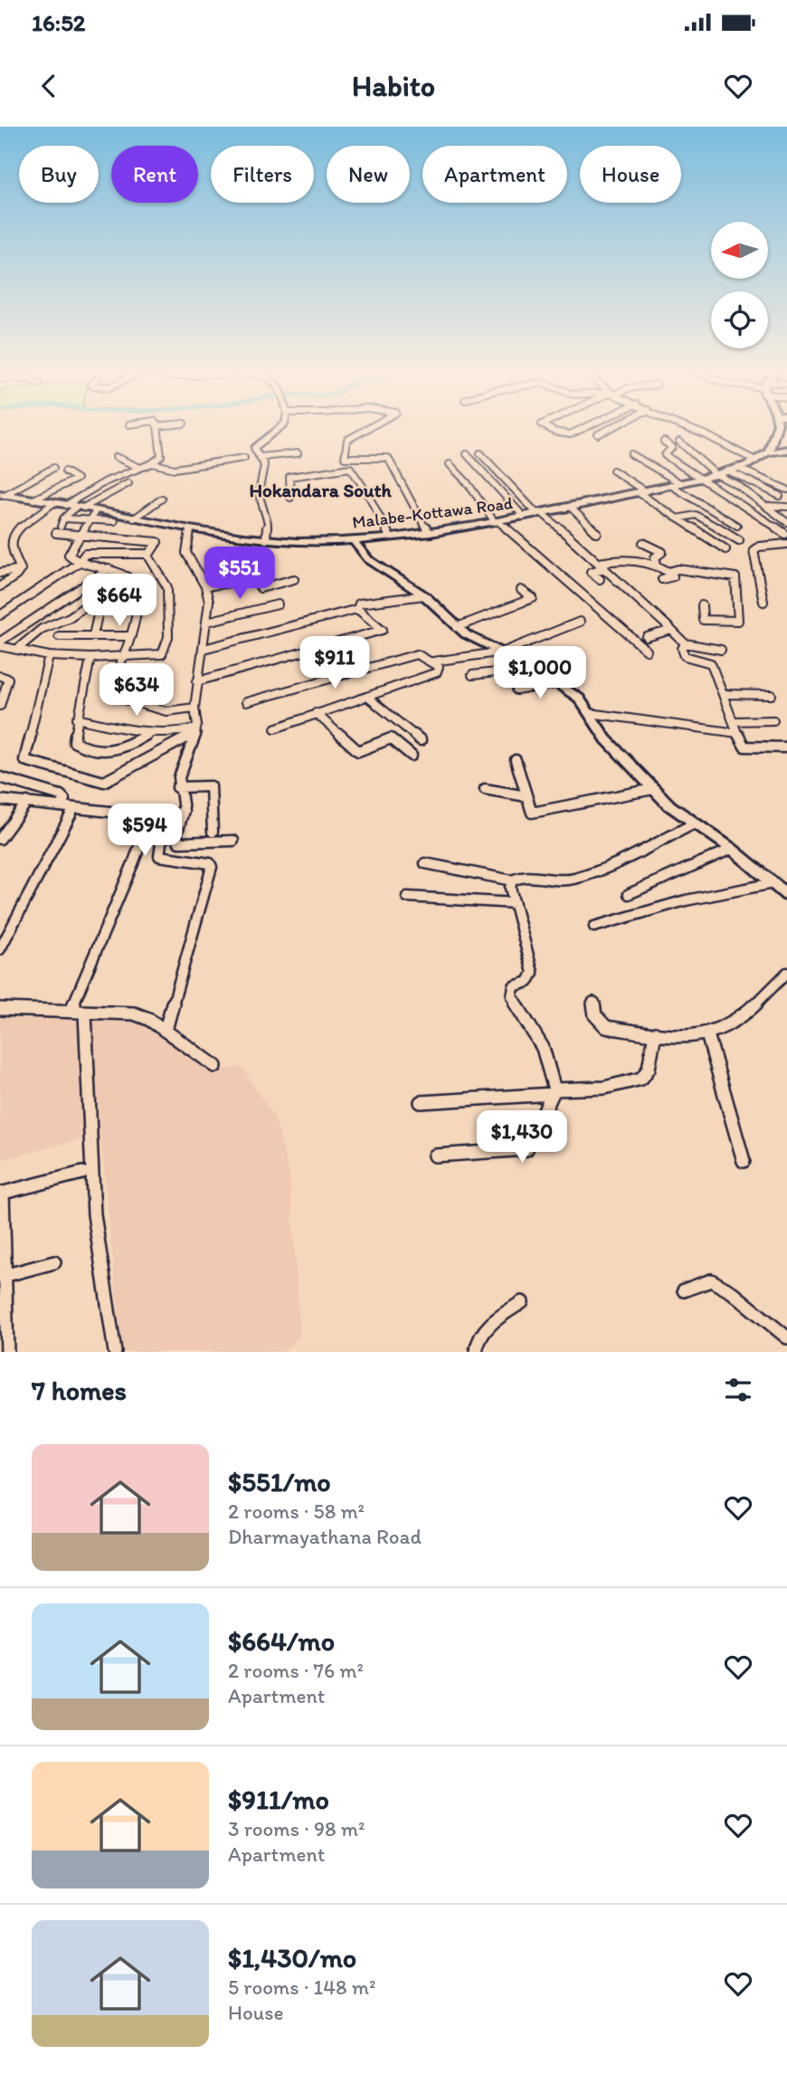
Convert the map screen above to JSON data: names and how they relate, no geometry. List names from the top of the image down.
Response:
{
  "streets": {
    "main road": ["Malabe-Kottawa Road"]
  },
  "districts": ["Hokandara South"],
  "north": "left",
  "page": {
    "status": "16:52",
    "header": "Habito",
    "chip": [
      "Buy",
      "Rent",
      "Filters",
      "New",
      "Apartment",
      "House"
    ],
    "price": [
      "$551",
      "$664",
      "$911",
      "$1,000",
      "$634",
      "$594",
      "$1,430"
    ],
    "heading": "7 homes",
    "list": [
      {
        "name": "$551/mo",
        "note": "2 rooms · 58 m² · Dharmayathana Road"
      },
      {
        "name": "$664/mo",
        "note": "2 rooms · 76 m² · Apartment"
      },
      {
        "name": "$911/mo",
        "note": "3 rooms · 98 m² · Apartment"
      },
      {
        "name": "$1,430/mo",
        "note": "5 rooms · 148 m² · House"
      }
    ]
  }
}
